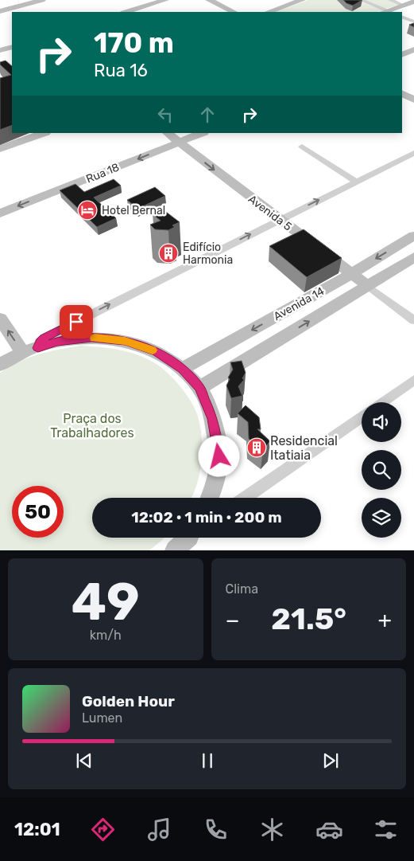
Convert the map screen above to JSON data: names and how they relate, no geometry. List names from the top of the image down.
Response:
{
  "streets": {
    "street": ["Rua 18", "Avenida 5", "Avenida 14"]
  },
  "crossings": [
    ["Rua 18", "Avenida 5"],
    ["Avenida 5", "Avenida 14"]
  ],
  "one_way": ["Avenida 5"],
  "parks": ["Praça dos Trabalhadores"],
  "places": {
    "hotel": ["Hotel Bernal"],
    "building": ["Edifício Harmonia", "Residencial Itatiaia"]
  },
  "page": {
    "turn": ["170 m", "Rua 16"],
    "limit": "50",
    "trip": "12:02 · 1 min · 200 m",
    "tile": [
      ["49", "km/h"],
      "Clima"
    ],
    "heat": ["−", "21.5°", "+"],
    "song": ["Golden Hour", "Lumen"],
    "tabs": "12:01"
  }
}
